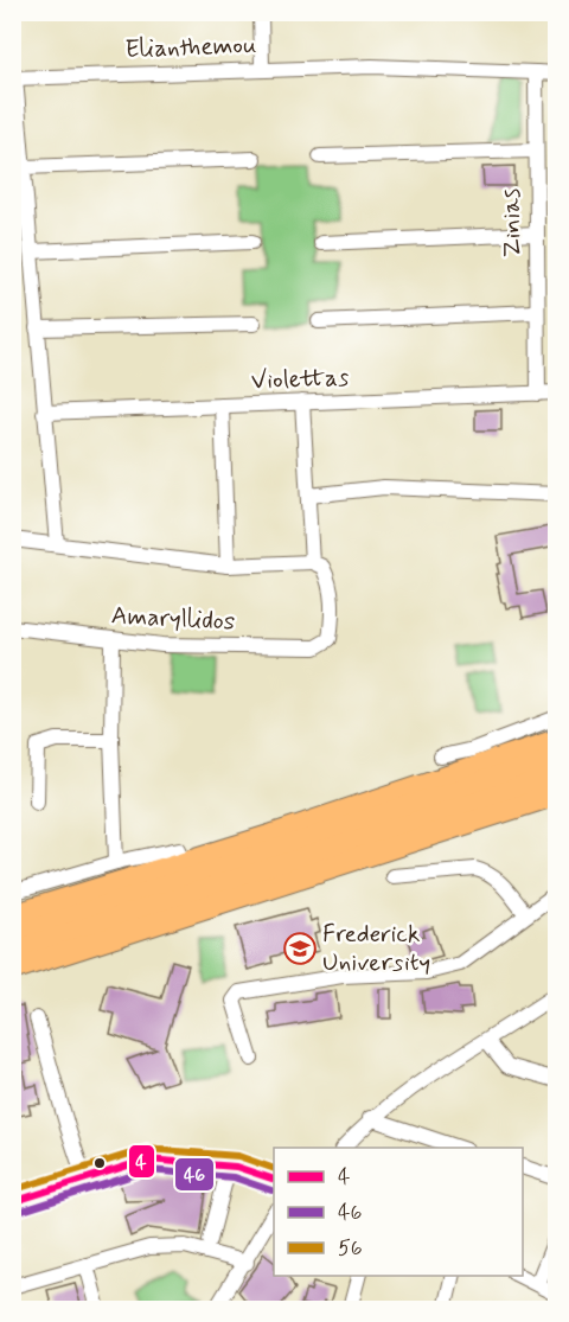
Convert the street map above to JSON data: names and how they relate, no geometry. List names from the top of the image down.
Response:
{
  "streets": {
    "street": [
      "Elianthemou",
      "Zinias",
      "Violettas",
      "Amaryllidos"
    ]
  },
  "crossings": [
    ["Elianthemou", "Zinias"],
    ["Zinias", "Violettas"]
  ],
  "places": {
    "school or university": ["Frederick University"]
  },
  "lines": ["transit line 56", "transit line 4", "transit line 46"],
  "legend": ["4", "46", "56"]
}
